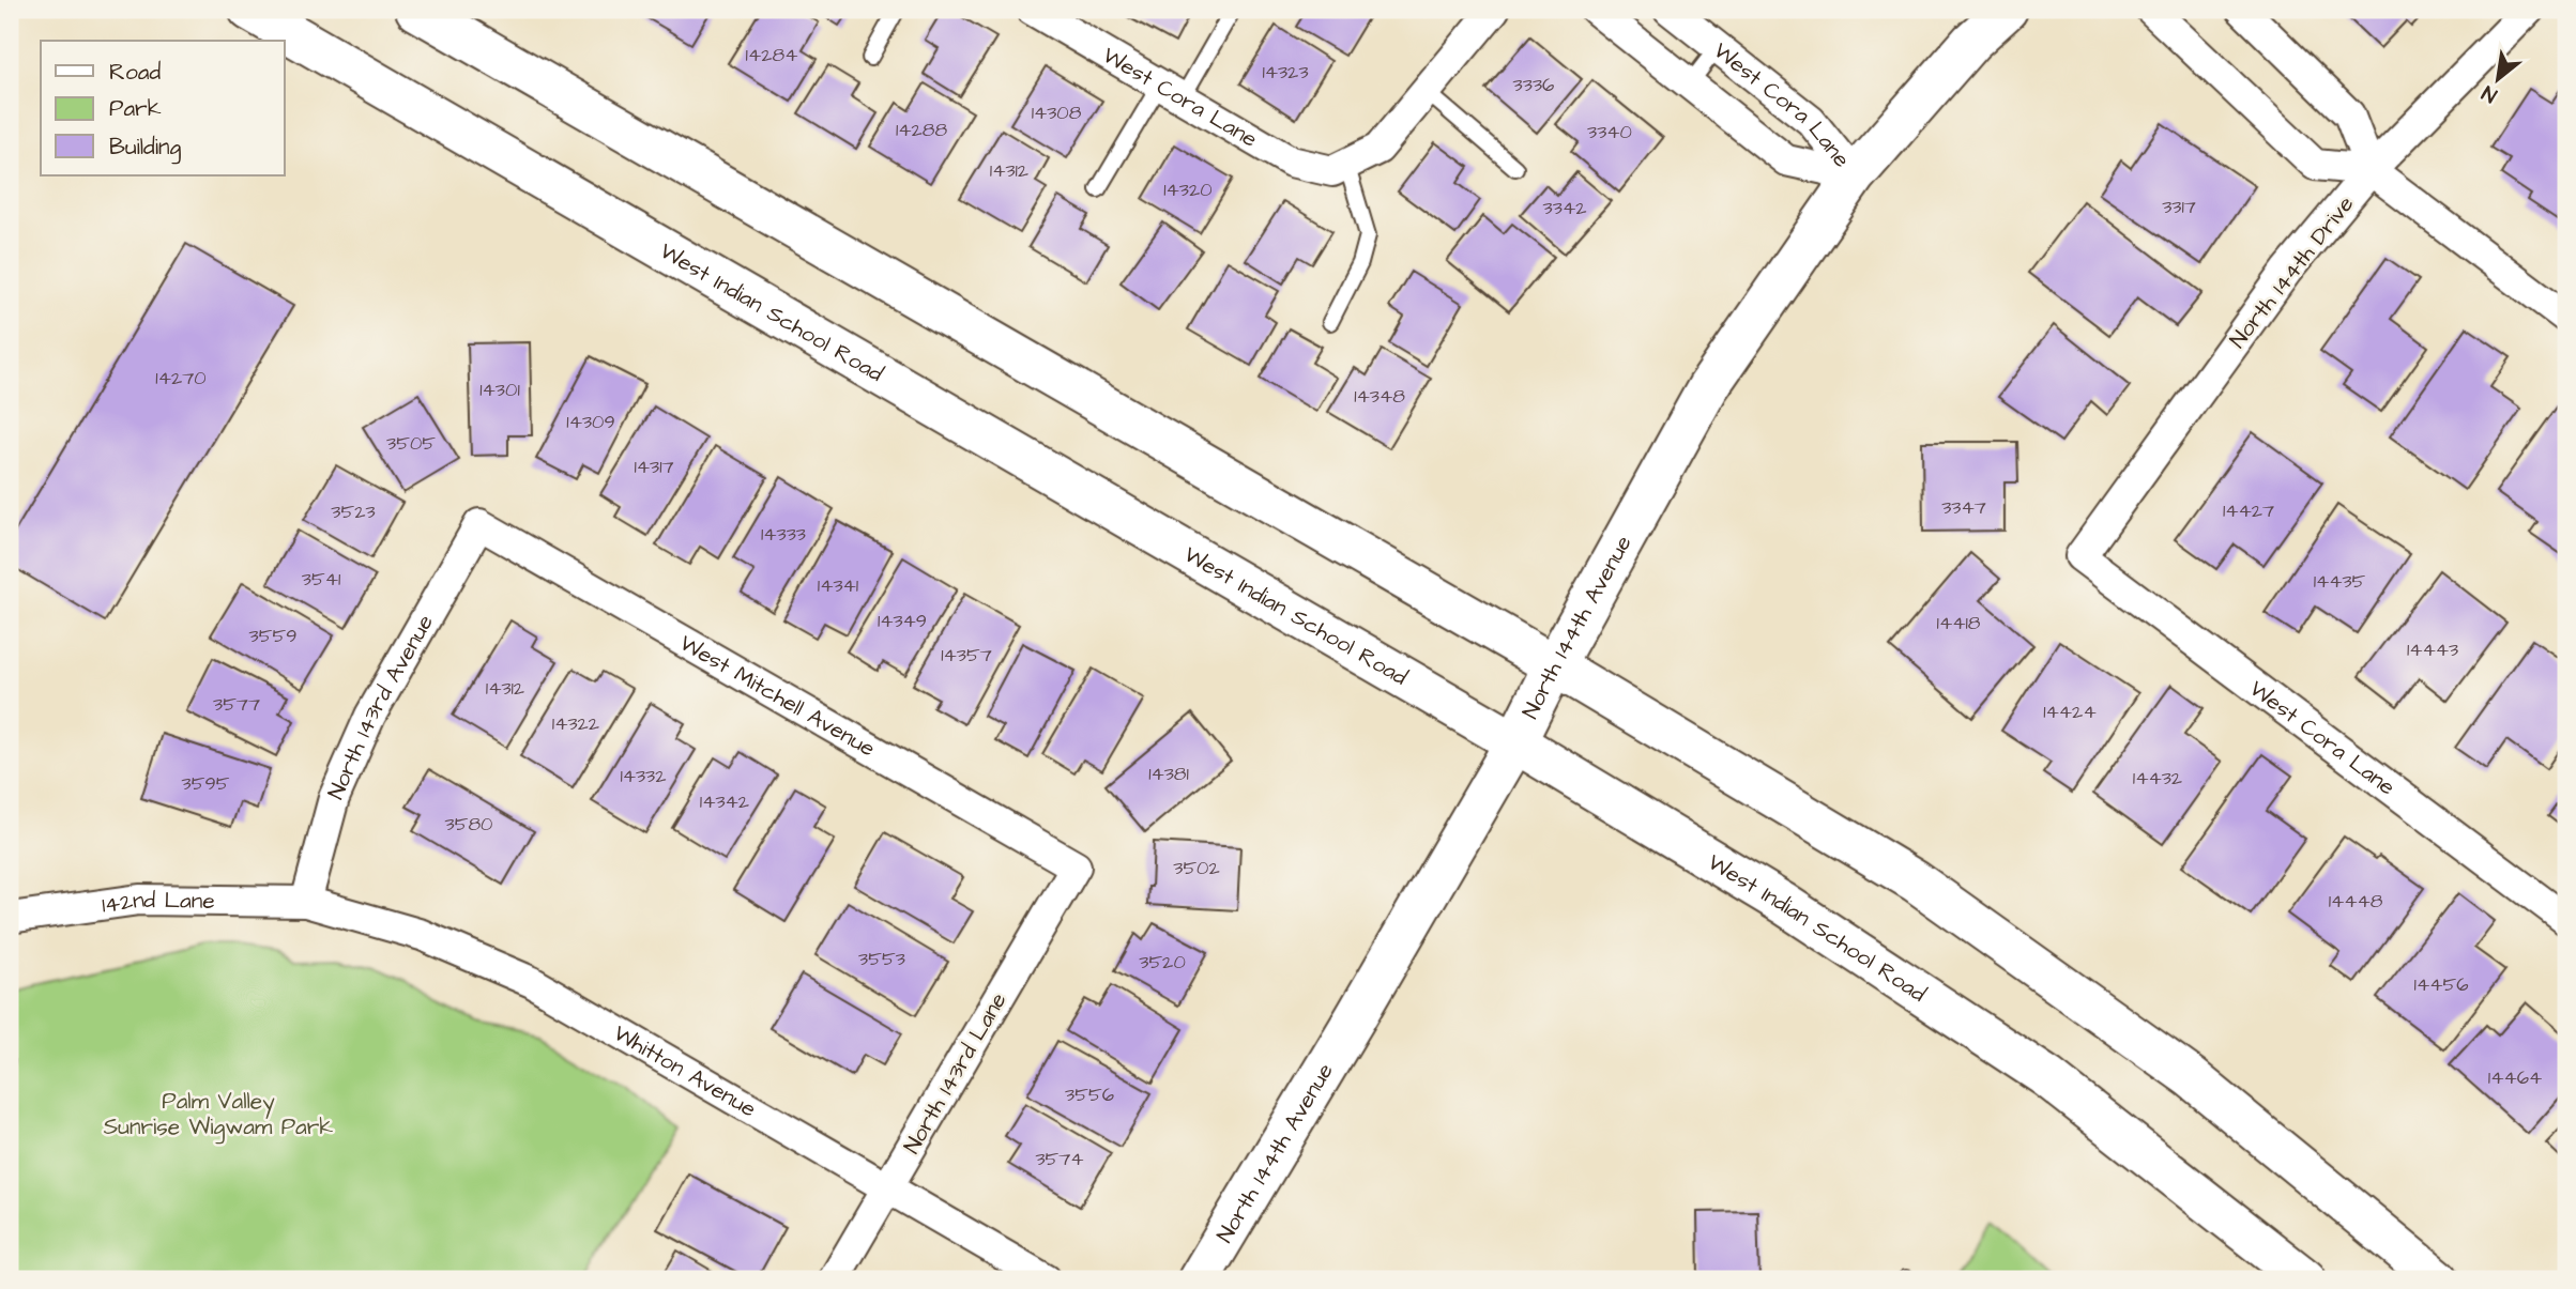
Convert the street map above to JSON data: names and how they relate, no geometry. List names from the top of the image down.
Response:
{
  "streets": {
    "main road": ["West Indian School Road", "North 144th Avenue"],
    "street": [
      "West Cora Lane",
      "North 144th Drive",
      "West Mitchell Avenue",
      "North 143rd Avenue",
      "142nd Lane",
      "Whitton Avenue",
      "North 143rd Lane"
    ]
  },
  "crossings": [
    ["West Cora Lane", "North 144th Drive"],
    ["West Cora Lane", "North 144th Avenue"],
    ["West Indian School Road", "North 144th Avenue"],
    ["West Mitchell Avenue", "North 143rd Avenue"],
    ["West Mitchell Avenue", "North 143rd Lane"],
    ["North 143rd Avenue", "142nd Lane"],
    ["North 143rd Avenue", "Whitton Avenue"],
    ["142nd Lane", "Whitton Avenue"],
    ["Whitton Avenue", "North 143rd Lane"]
  ],
  "parks": ["Palm Valley Sunrise Wigwam Park"],
  "house_numbers": [
    "14284",
    "14323",
    "3336",
    "14308",
    "14288",
    "3340",
    "14312",
    "14320",
    "3317",
    "3342",
    "14270",
    "14301",
    "14348",
    "14309",
    "3505",
    "14317",
    "3347",
    "14427",
    "3523",
    "14333",
    "3541",
    "14435",
    "14341",
    "14349",
    "14418",
    "3559",
    "14443",
    "14357",
    "14312",
    "3577",
    "14424",
    "14322",
    "14381",
    "14332",
    "14432",
    "3595",
    "14342",
    "3580",
    "3502",
    "14448",
    "3553",
    "3520",
    "14456",
    "14464",
    "3556",
    "3574"
  ],
  "legend": ["Road", "Park", "Building"],
  "north": "bottom left"
}
